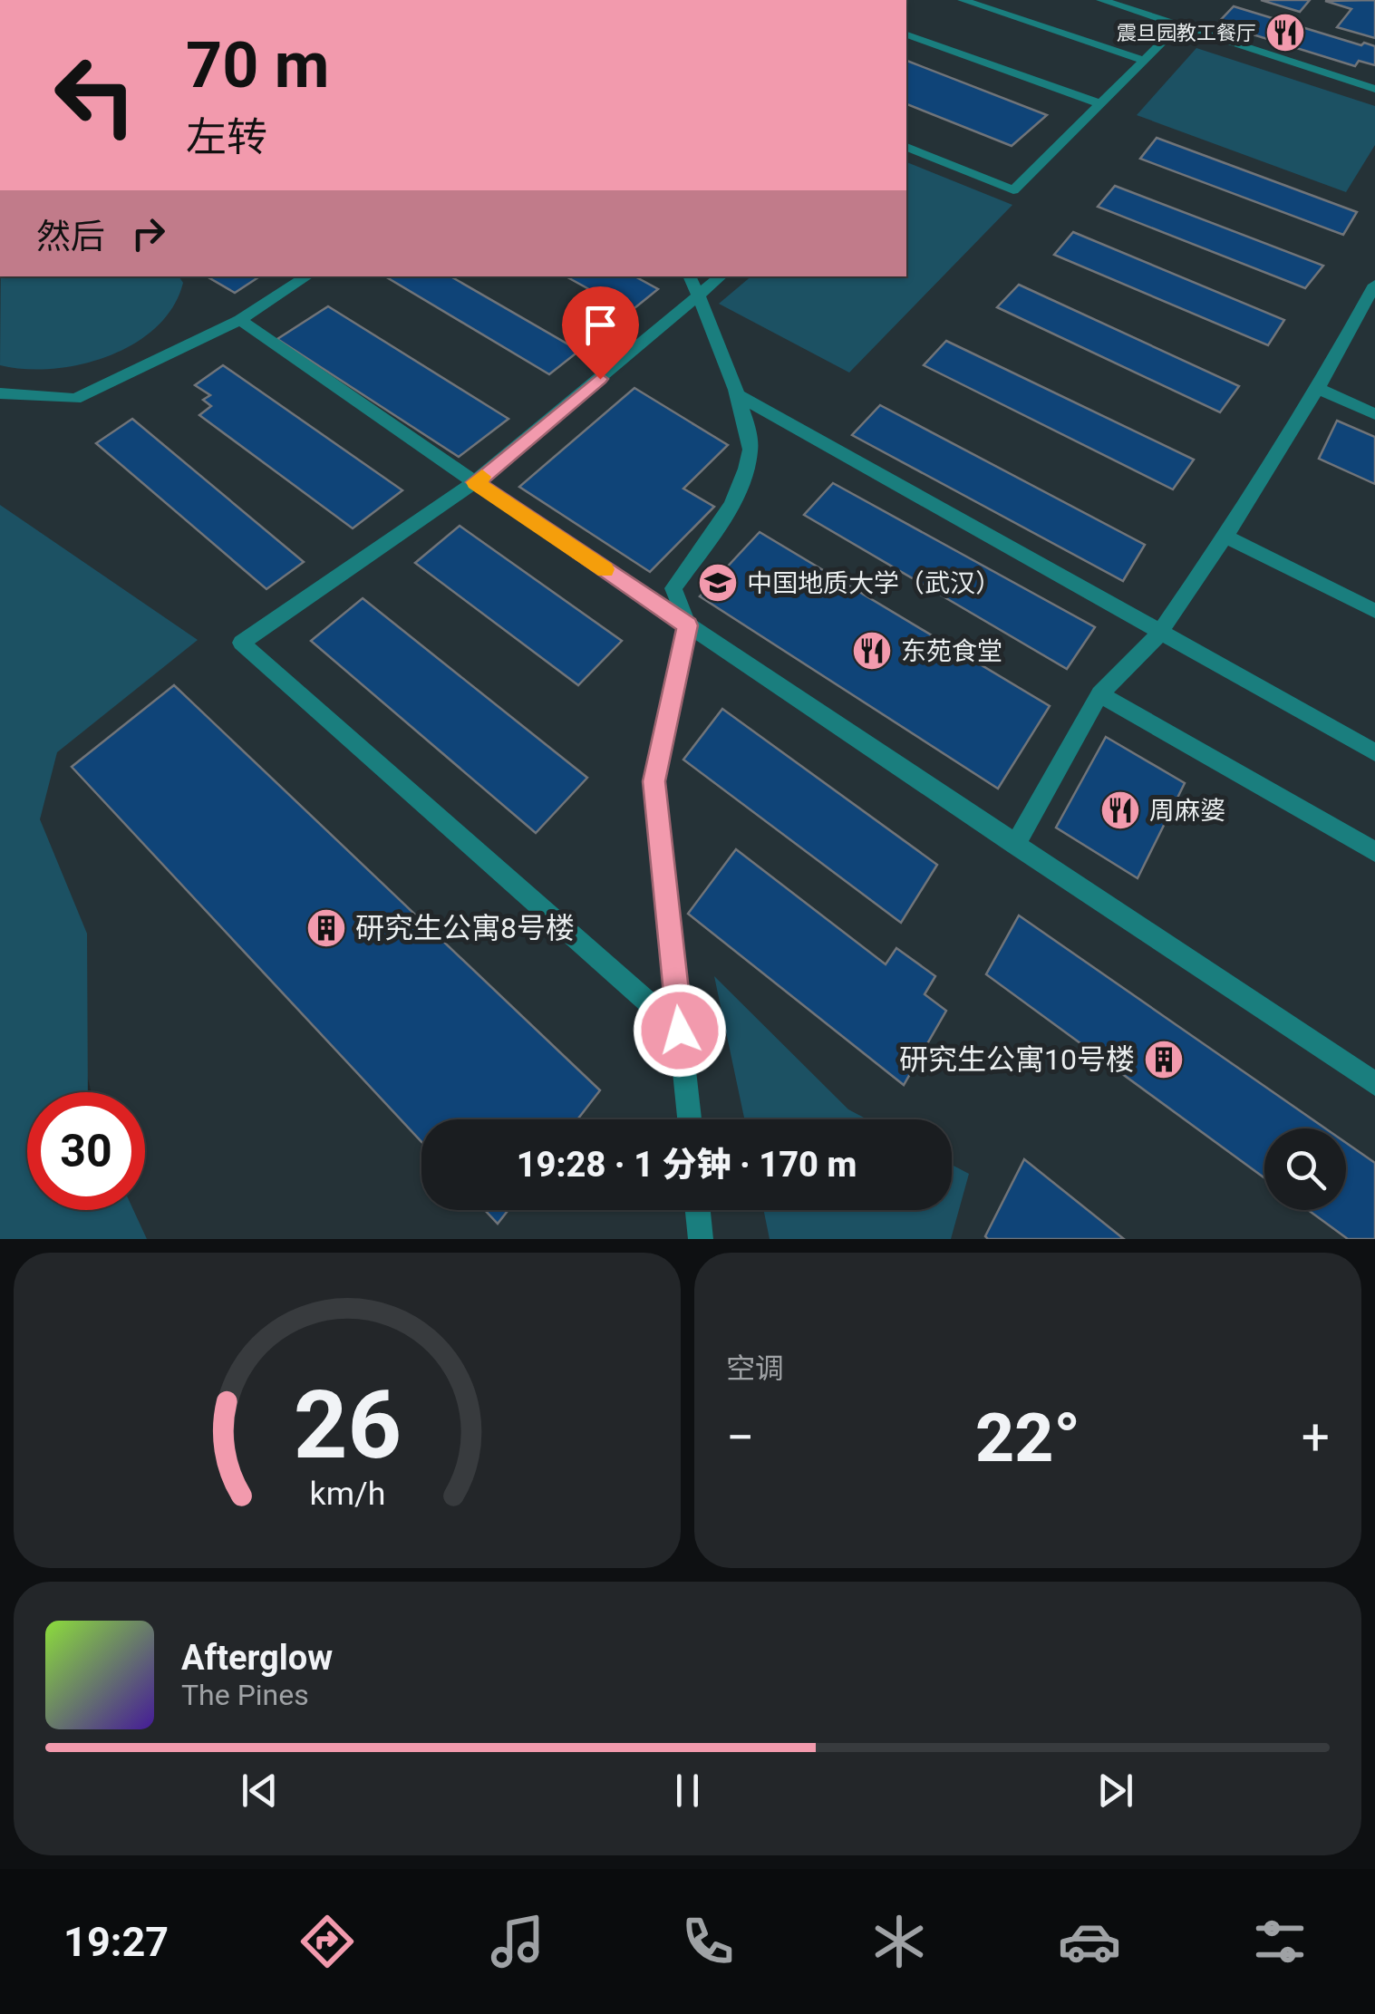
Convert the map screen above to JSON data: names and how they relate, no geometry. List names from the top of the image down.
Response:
{
  "places": {
    "restaurant": ["震旦园教工餐厅", "东苑食堂", "周麻婆"],
    "school or university": ["中国地质大学（武汉）"],
    "building": ["研究生公寓8号楼", "研究生公寓10号楼"]
  },
  "page": {
    "turn": ["70 m", "左转"],
    "then": "然后",
    "limit": "30",
    "trip": "19:28 · 1 分钟 · 170 m",
    "tile": "空调",
    "heat": ["−", "22°", "+"],
    "song": ["Afterglow", "The Pines"],
    "tabs": "19:27",
    "gauge": ["26", "km/h"]
  }
}
